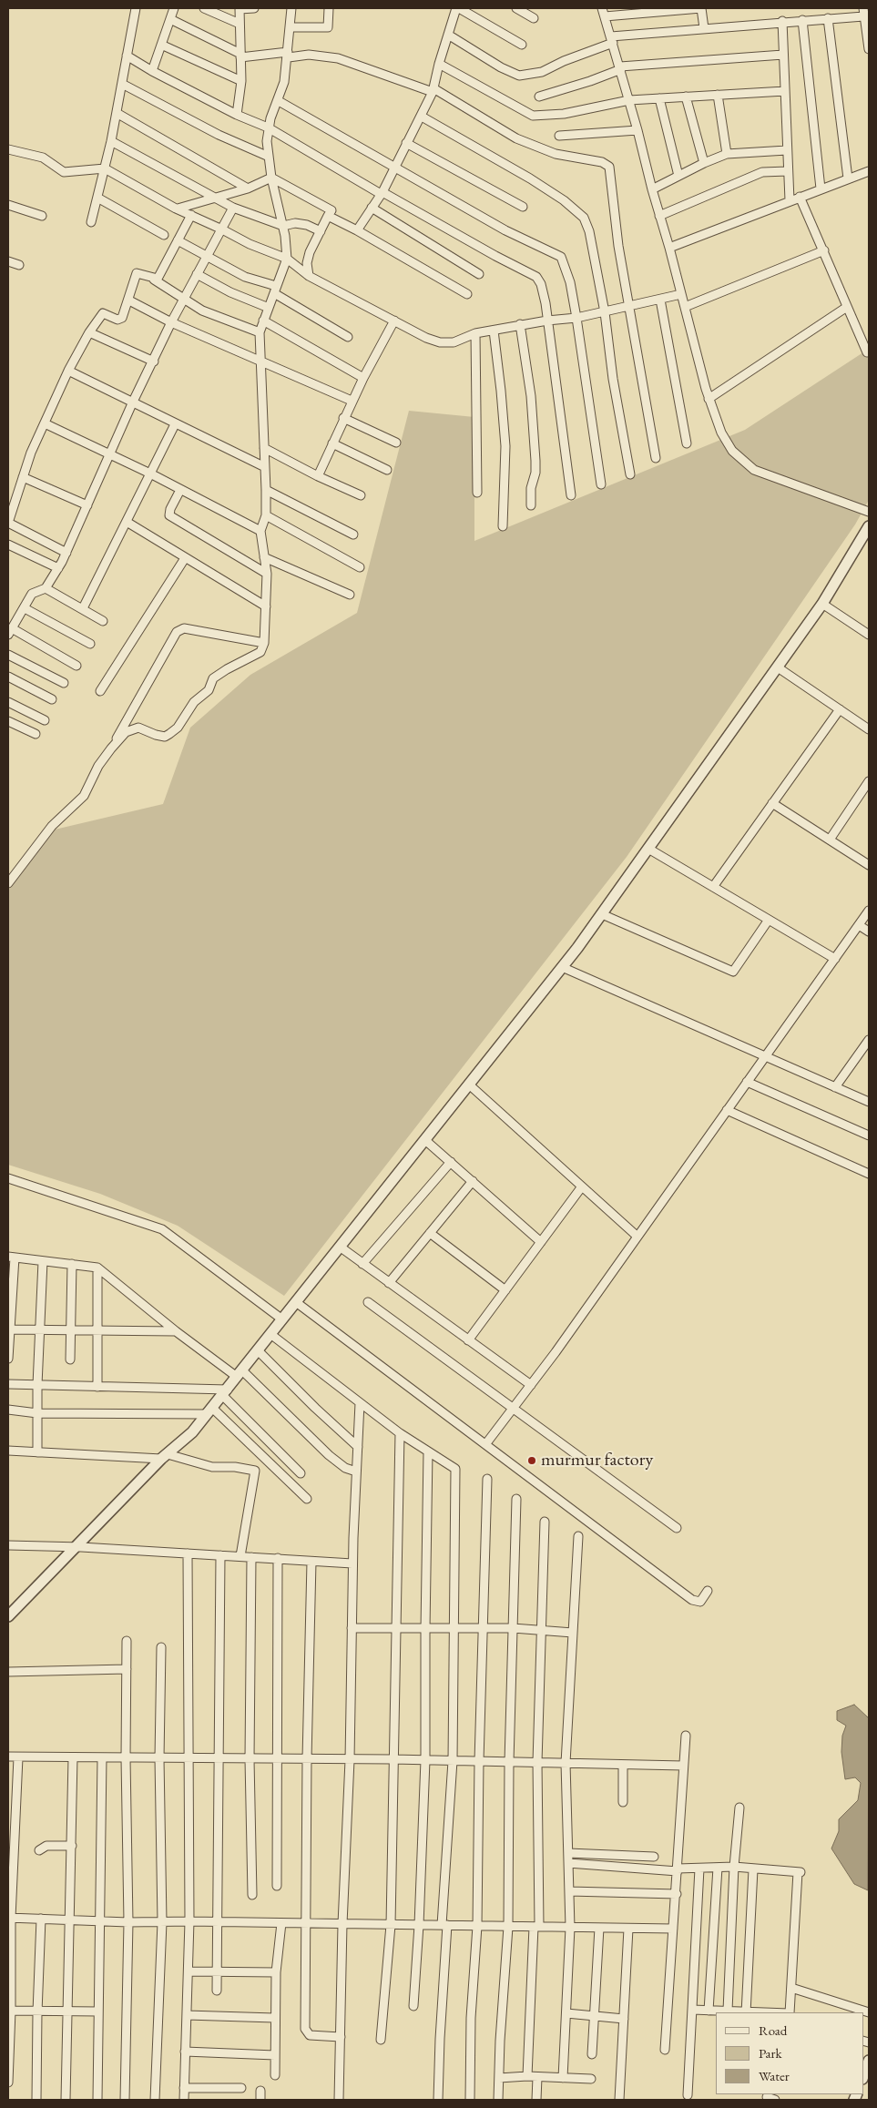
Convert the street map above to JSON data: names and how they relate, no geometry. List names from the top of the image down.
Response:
{
  "places": ["murmur factory"],
  "legend": ["Road", "Park", "Water"]
}
